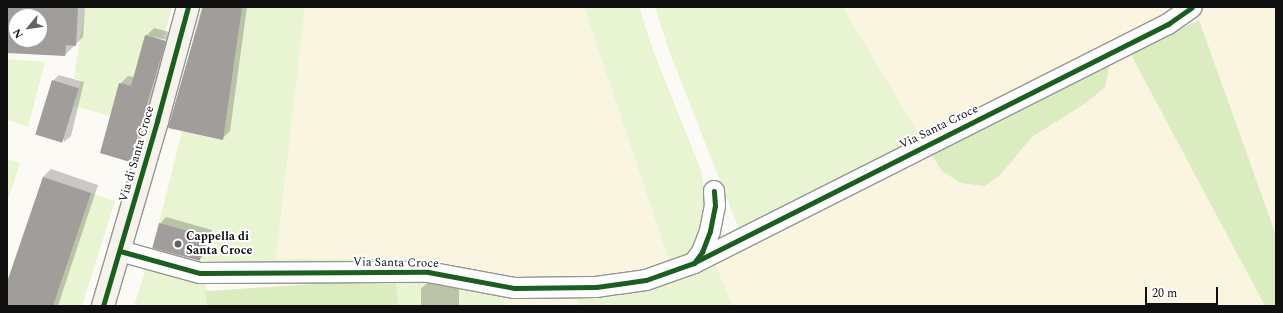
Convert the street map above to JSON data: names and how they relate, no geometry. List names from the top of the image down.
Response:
{
  "streets": {
    "main road": ["Via di Santa Croce"],
    "street": ["Via Santa Croce"]
  },
  "crossings": [
    ["Via Santa Croce", "Via di Santa Croce"]
  ],
  "places": ["Cappella di Santa Croce"],
  "scale_bar": "20 m",
  "north": "bottom left"
}
